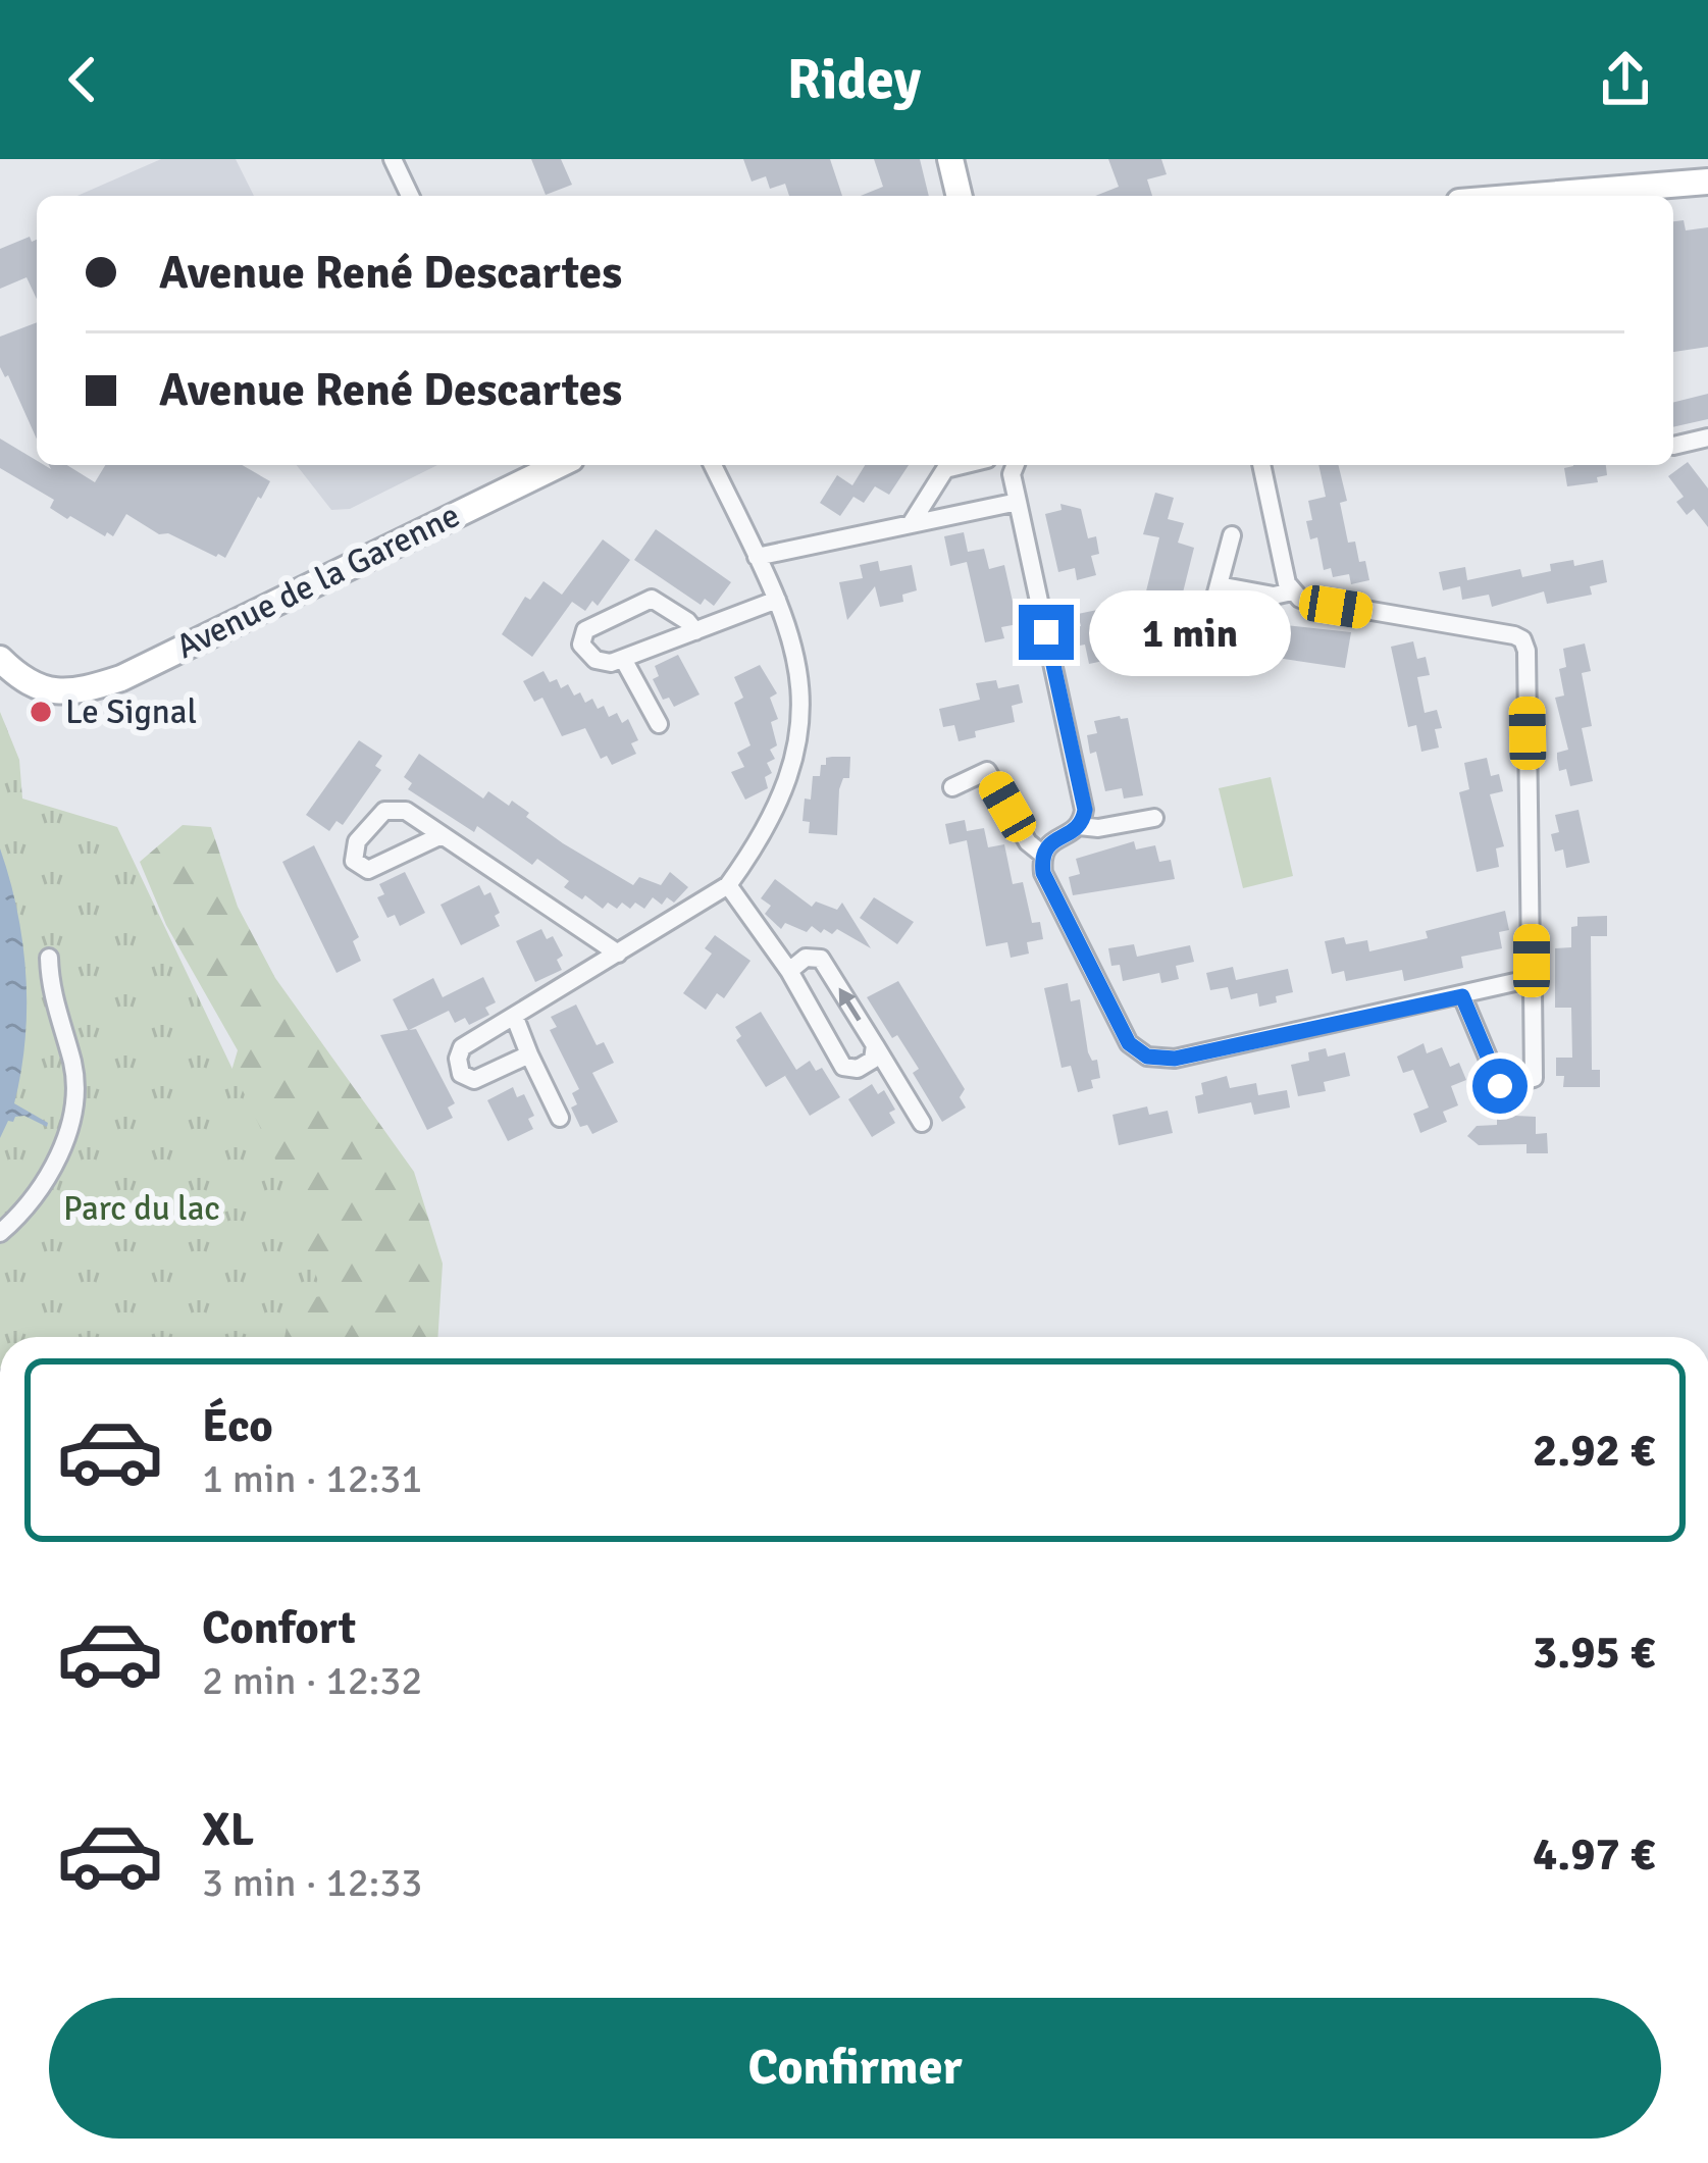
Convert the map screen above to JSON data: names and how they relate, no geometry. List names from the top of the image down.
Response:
{
  "streets": {
    "street": ["Avenue de la Garenne"]
  },
  "parks": ["Parc du lac"],
  "places": ["Le Signal"],
  "page": {
    "header": "Ridey",
    "banner": ["Avenue René Descartes", "Avenue René Descartes"],
    "bubble": "1 min",
    "list": [
      {
        "name": "Éco",
        "note": "1 min · 12:31",
        "value": "2.92 €"
      },
      {
        "name": "Confort",
        "note": "2 min · 12:32",
        "value": "3.95 €"
      },
      {
        "name": "XL",
        "note": "3 min · 12:33",
        "value": "4.97 €"
      }
    ],
    "buttons": "Confirmer"
  }
}
